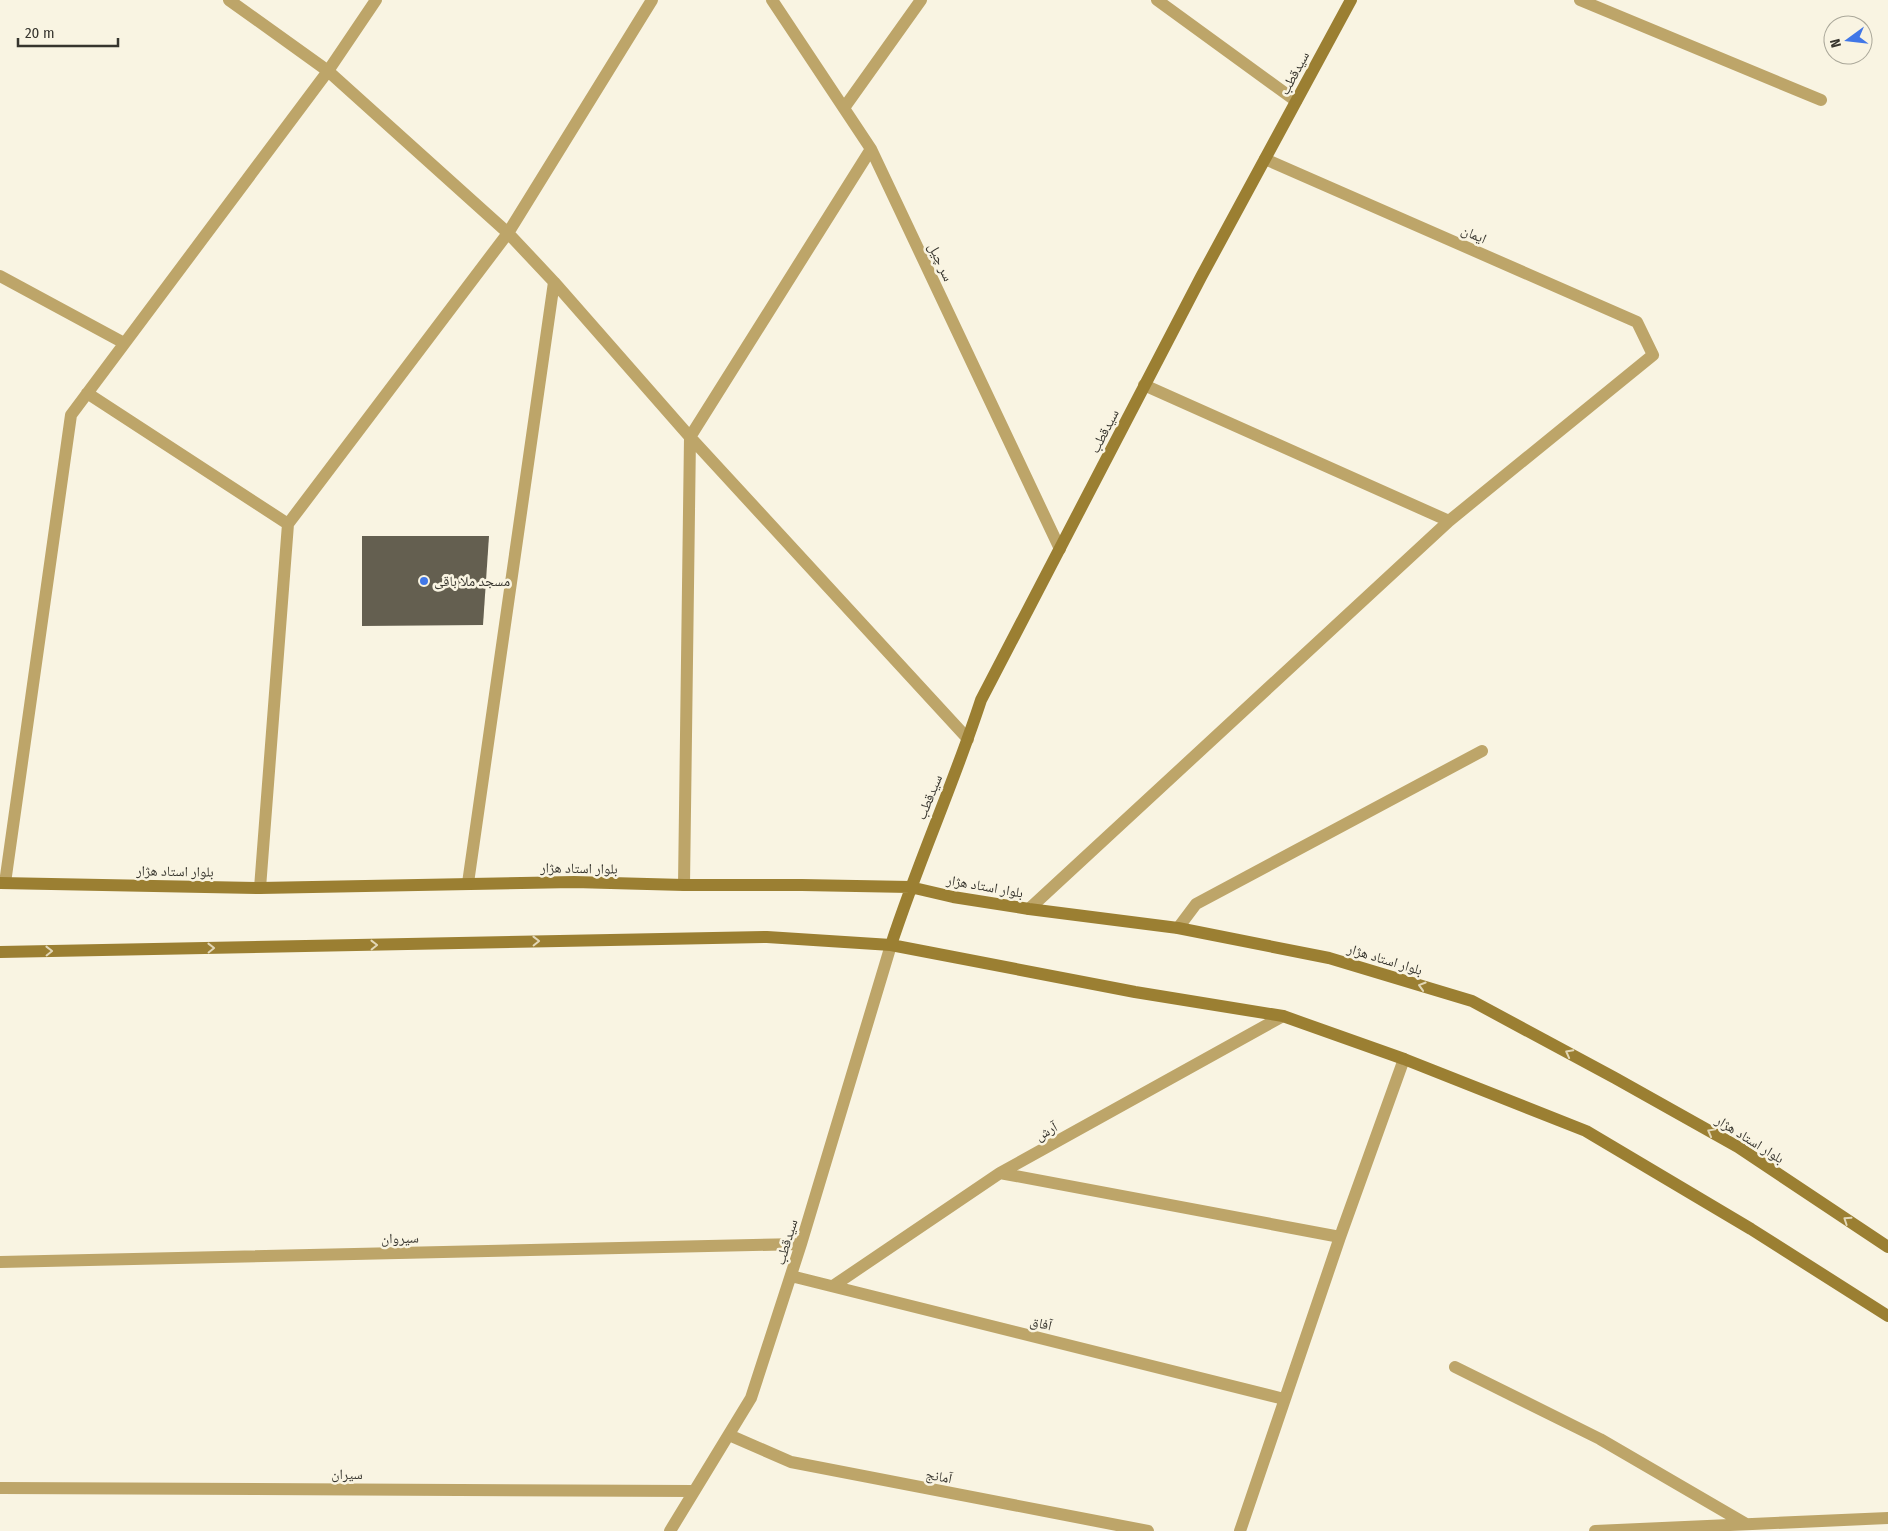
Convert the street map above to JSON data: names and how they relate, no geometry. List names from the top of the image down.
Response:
{
  "streets": {
    "main road": ["سیدقطب", "بلوار استاد هژار"],
    "street": [
      "ایمان",
      "سر چیل",
      "آرش",
      "سیروان",
      "آفاق",
      "سیران",
      "آمانج"
    ]
  },
  "crossings": [
    ["سیدقطب", "ایمان"],
    ["سیدقطب", "سر چیل"],
    ["سیدقطب", "بلوار استاد هژار"],
    ["سیدقطب", "سیروان"],
    ["سیدقطب", "آفاق"],
    ["سیدقطب", "سیران"],
    ["سیدقطب", "آمانج"],
    ["آرش", "آفاق"]
  ],
  "places": ["مسجد ملا باقی"],
  "scale_bar": "20 m",
  "north": "left"
}
